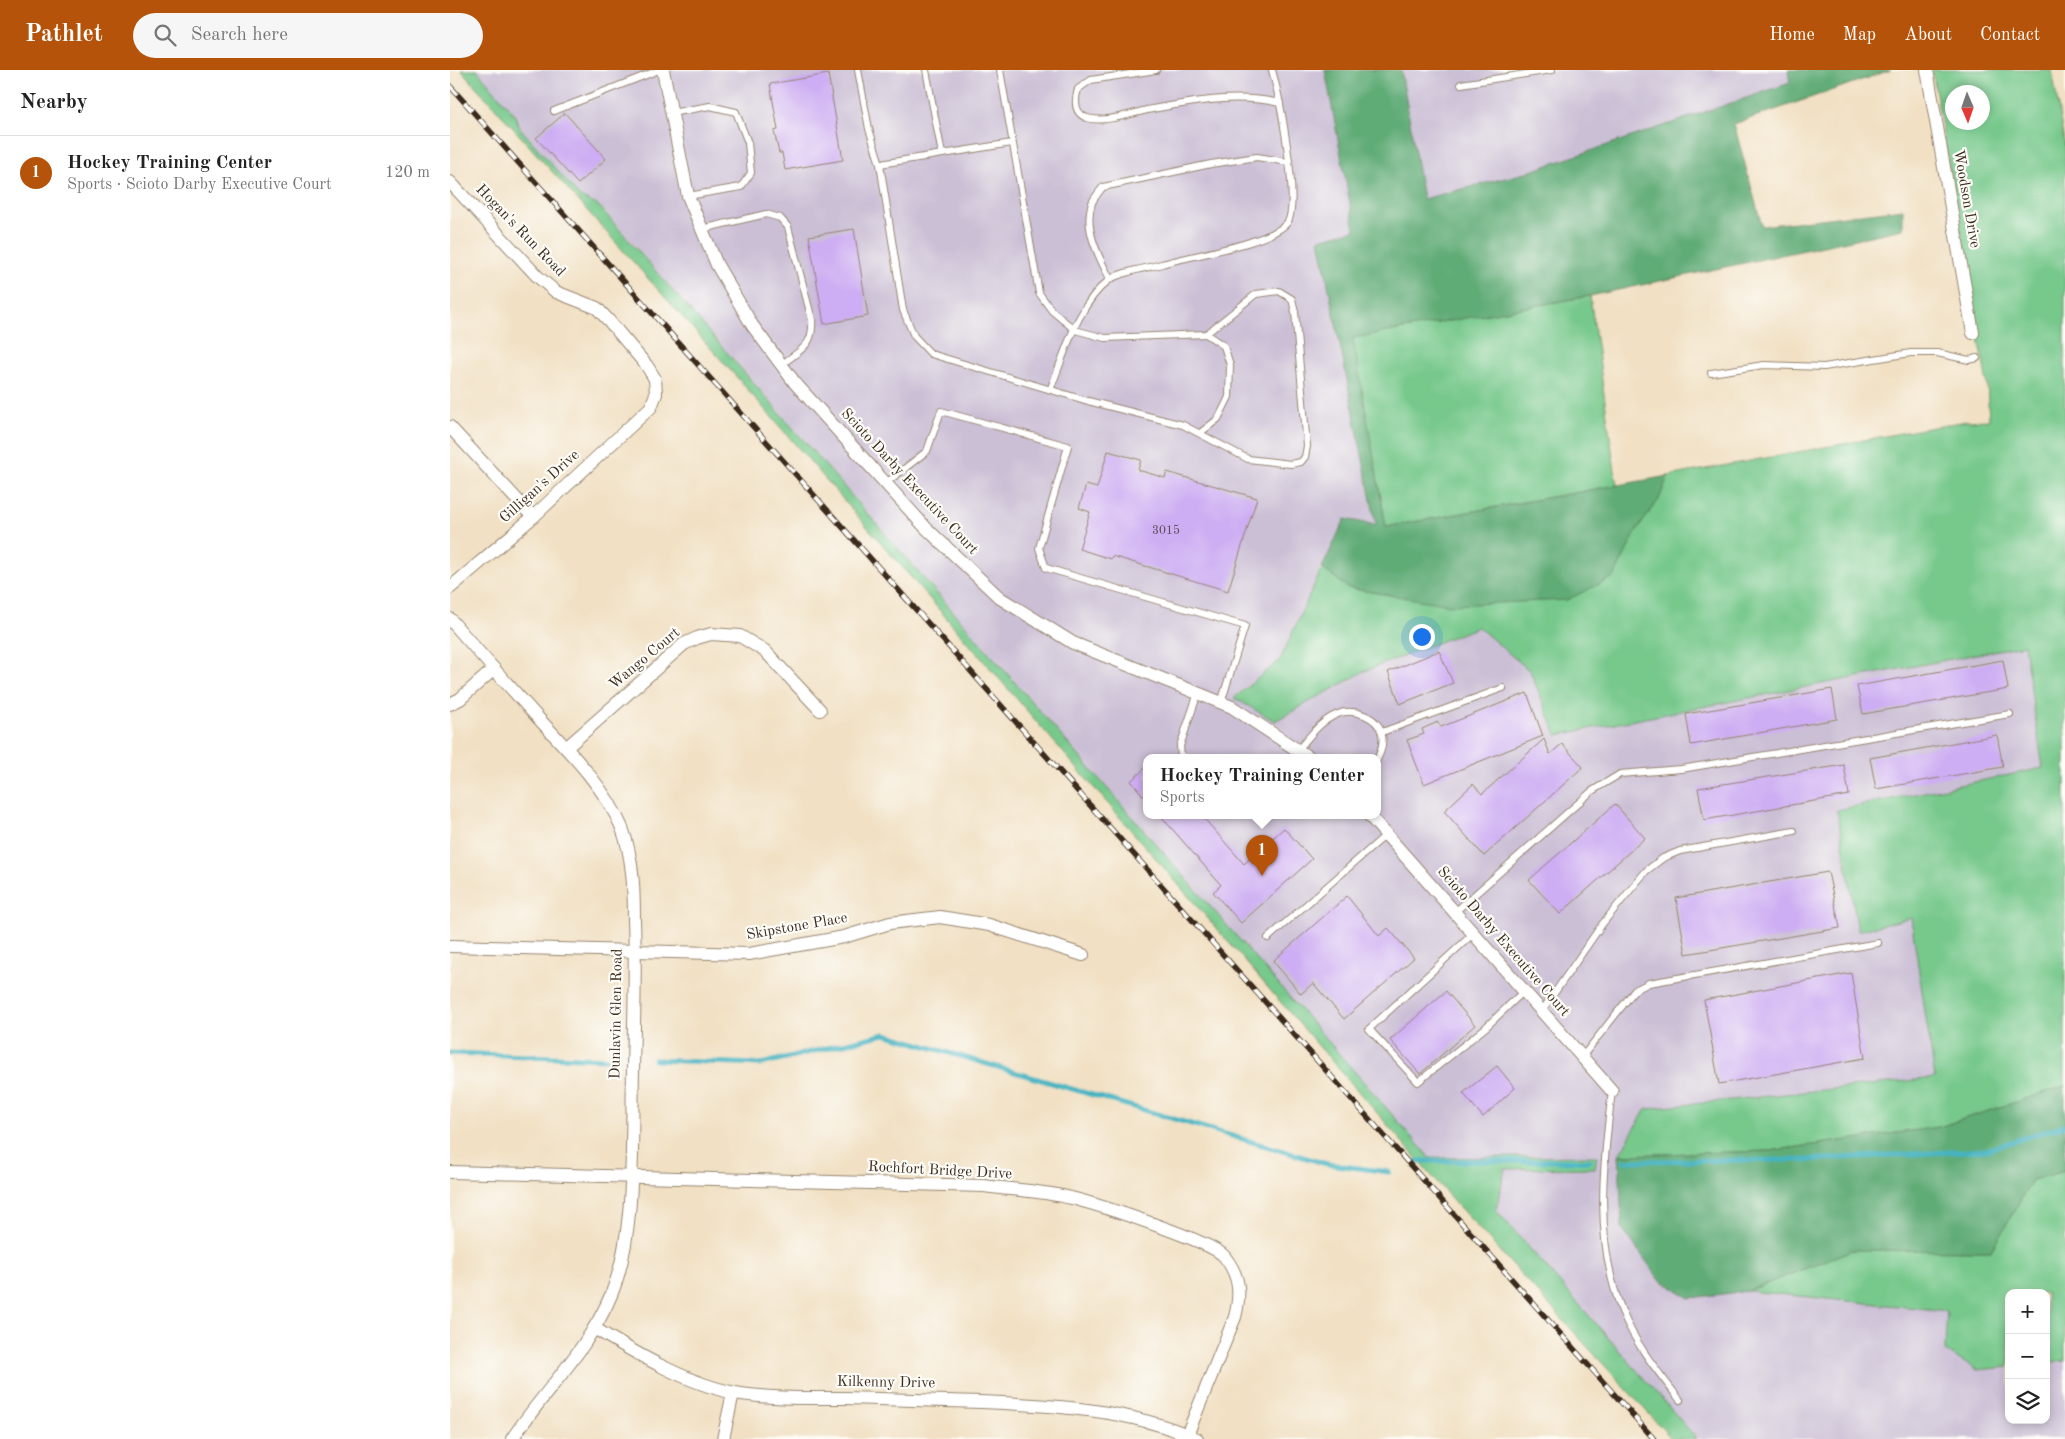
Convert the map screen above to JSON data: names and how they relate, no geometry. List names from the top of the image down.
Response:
{
  "streets": {
    "street": [
      "Woodson Drive",
      "Hogan's Run Road",
      "Scioto Darby Executive Court",
      "Gilligan's Drive",
      "Wango Court",
      "Skipstone Place",
      "Dunlavin Glen Road",
      "Rochfort Bridge Drive",
      "Kilkenny Drive"
    ]
  },
  "crossings": [
    ["Hogan's Run Road", "Gilligan's Drive"],
    ["Wango Court", "Dunlavin Glen Road"],
    ["Skipstone Place", "Dunlavin Glen Road"],
    ["Dunlavin Glen Road", "Rochfort Bridge Drive"],
    ["Dunlavin Glen Road", "Kilkenny Drive"],
    ["Rochfort Bridge Drive", "Kilkenny Drive"]
  ],
  "house_numbers": ["3015"],
  "north": "bottom",
  "page": {
    "header": "Pathlet",
    "search": "Search here",
    "nav": [
      "Home",
      "Map",
      "About",
      "Contact"
    ],
    "heading": "Nearby",
    "list": [
      {
        "mark": "1",
        "name": "Hockey Training Center",
        "note": "Sports · Scioto Darby Executive Court",
        "value": "120 m"
      }
    ],
    "popup": ["Hockey Training Center", "Sports"],
    "pins": "1",
    "map_buttons": ["+", "−"]
  }
}
